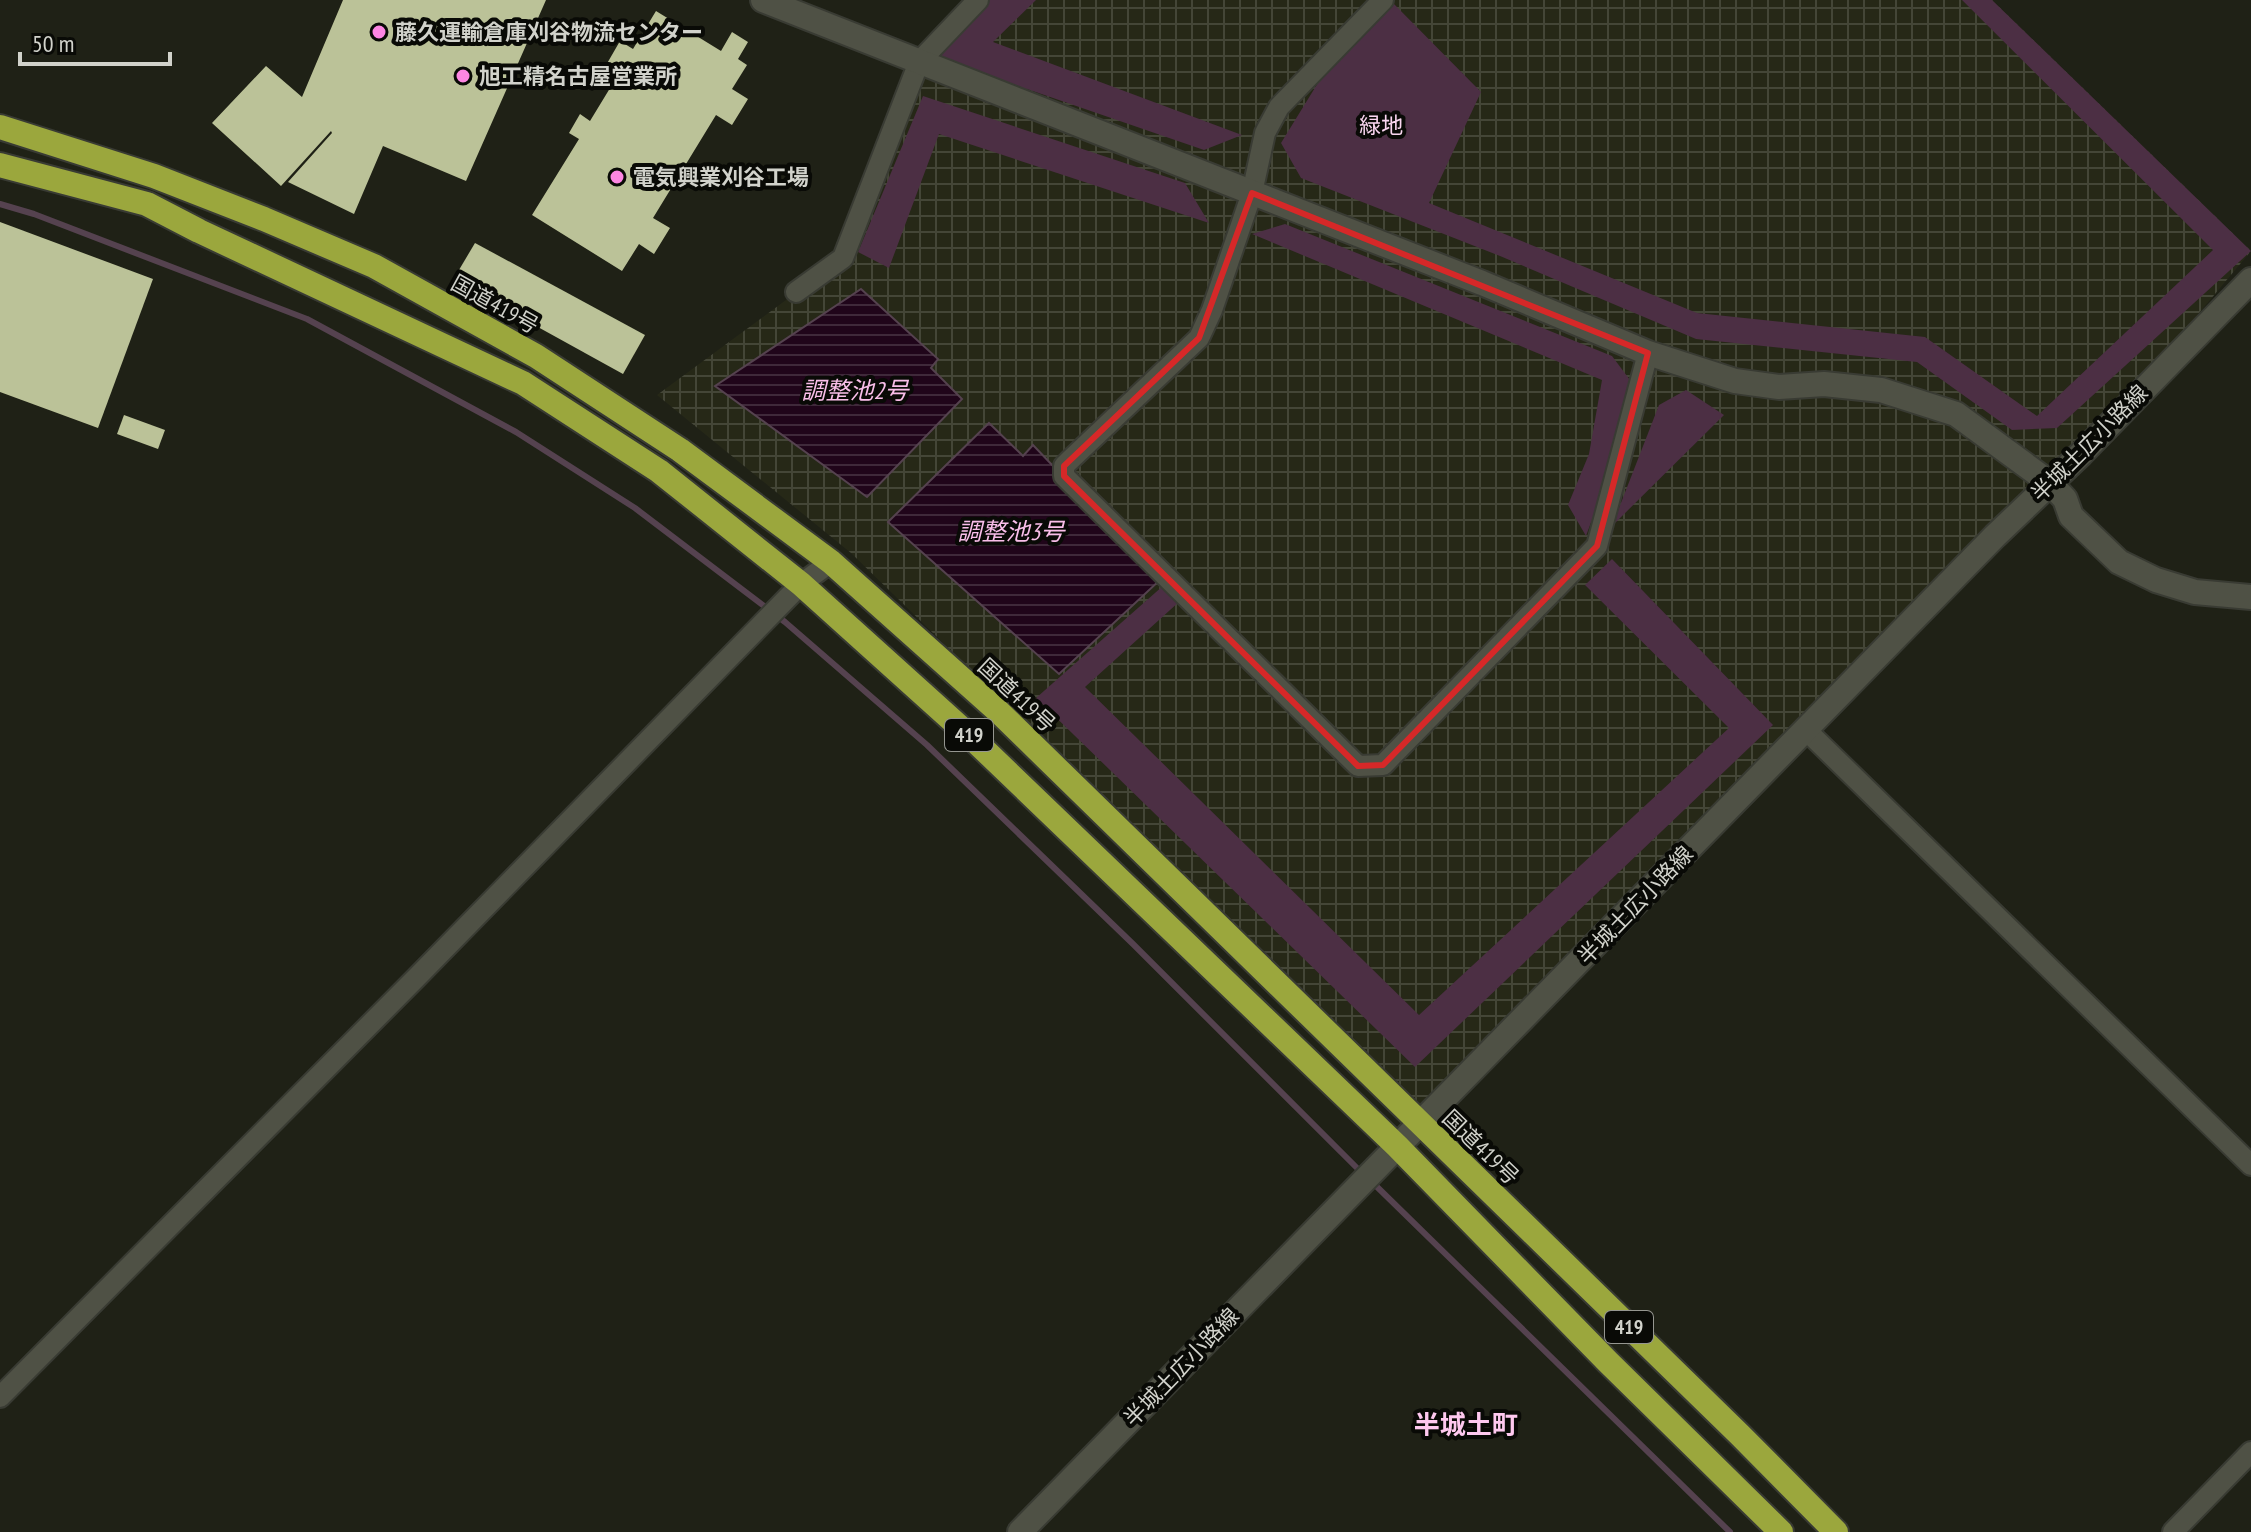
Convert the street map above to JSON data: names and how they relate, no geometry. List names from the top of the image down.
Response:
{
  "streets": {
    "highway": ["国道419号", "419"],
    "main road": ["半城土広小路線"]
  },
  "crossings": [
    ["国道419号", "半城土広小路線"],
    ["半城土広小路線", "419"]
  ],
  "districts": ["半城土町"],
  "water": ["調整池2号", "調整池3号"],
  "parks": ["緑地"],
  "places": ["藤久運輸倉庫刈谷物流センター", "旭工精名古屋営業所", "電気興業刈谷工場"],
  "scale_bar": "50 m"
}
